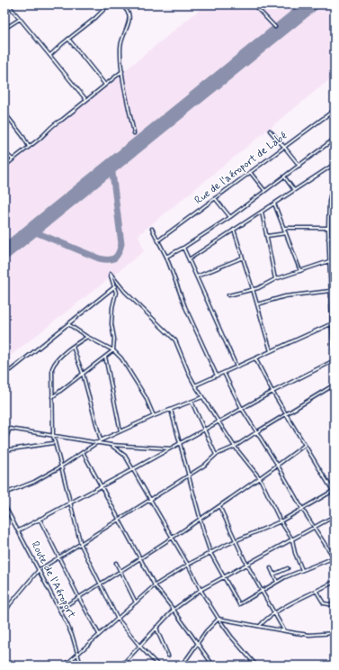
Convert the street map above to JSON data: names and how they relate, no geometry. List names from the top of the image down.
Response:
{
  "streets": {
    "street": ["Rue de l'aéroport de Labé", "Route de l'Aéroport"]
  }
}
